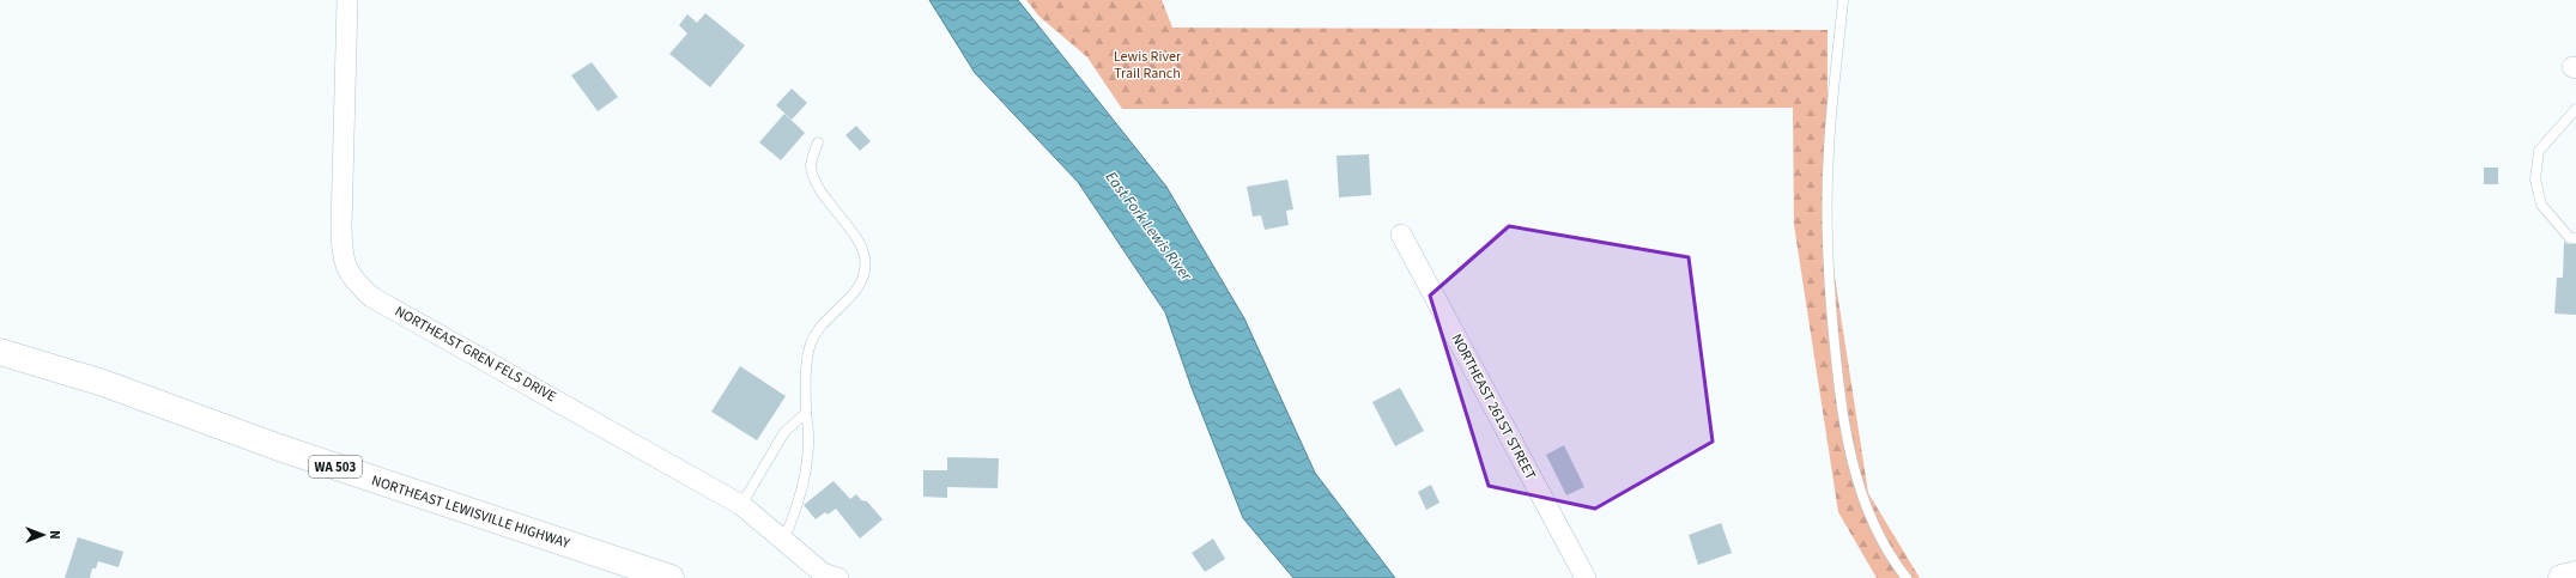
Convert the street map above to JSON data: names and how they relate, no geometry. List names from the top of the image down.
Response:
{
  "streets": {
    "main road": ["WA 503", "NORTHEAST LEWISVILLE HIGHWAY"],
    "street": ["NORTHEAST GREN FELS DRIVE", "NORTHEAST 261ST STREET"]
  },
  "water": ["East Fork Lewis River"],
  "parks": ["Lewis River Trail Ranch"],
  "north": "right"
}
